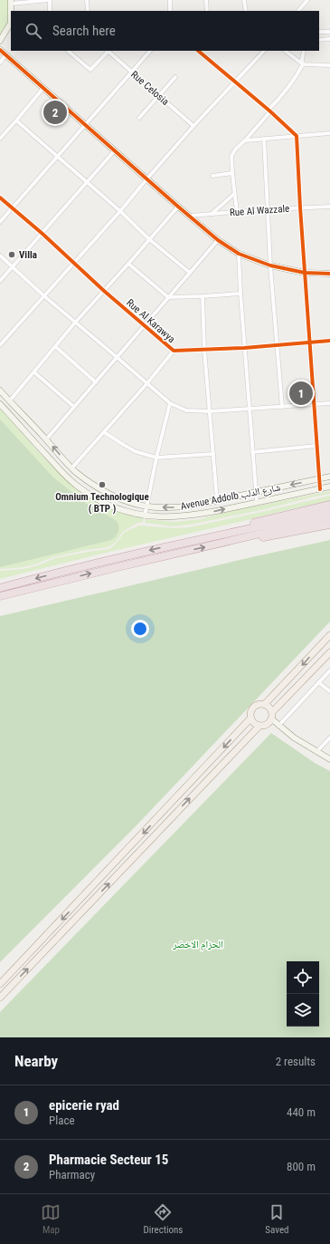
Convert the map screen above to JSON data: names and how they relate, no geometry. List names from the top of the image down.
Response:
{
  "streets": {
    "street": [
      "Rue Celosia",
      "Rue Al Wazzale",
      "Rue Al Karawya",
      "Avenue Addolb شارع الدلب"
    ]
  },
  "parks": ["الحزام الاخضر"],
  "places": ["Villa", "Omnium Technologique ( BTP )"],
  "page": {
    "search": "Search here",
    "pins": ["2", "1"],
    "heading": ["Nearby", "2 results"],
    "list": [
      {
        "mark": "1",
        "name": "epicerie ryad",
        "note": "Place",
        "value": "440 m"
      },
      {
        "mark": "2",
        "name": "Pharmacie Secteur 15",
        "note": "Pharmacy",
        "value": "800 m"
      }
    ],
    "nav": ["Map", "Directions", "Saved"]
  }
}
